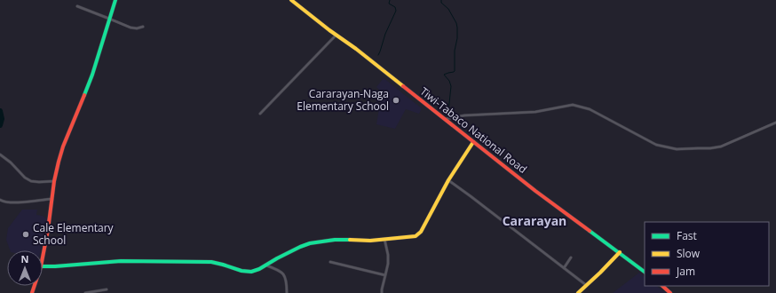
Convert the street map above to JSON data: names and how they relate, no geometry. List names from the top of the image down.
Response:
{
  "streets": {
    "main road": ["Tiwi-Tabaco National Road"]
  },
  "districts": ["Cararayan"],
  "places": ["Cararayan-Naga Elementary School", "Cale Elementary School"],
  "legend": ["Fast", "Slow", "Jam"],
  "north": "top"
}
